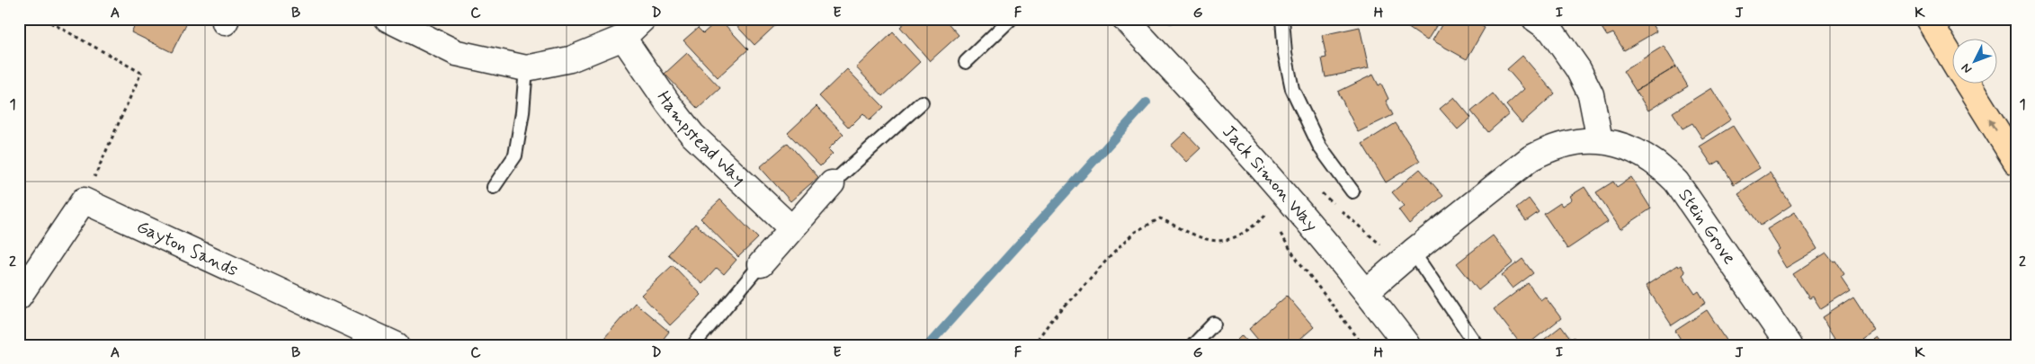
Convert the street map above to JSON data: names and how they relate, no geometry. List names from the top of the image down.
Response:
{
  "streets": {
    "street": [
      "Hampstead Way",
      "Jack Simon Way",
      "Stein Grove",
      "Gayton Sands"
    ]
  },
  "crossings": [
    ["Jack Simon Way", "Stein Grove"]
  ],
  "north": "bottom left",
  "grid": {
    "columns": [
      "A",
      "B",
      "C",
      "D",
      "E",
      "F",
      "G",
      "H",
      "I",
      "J",
      "K"
    ],
    "rows": ["1", "2"]
  }
}
